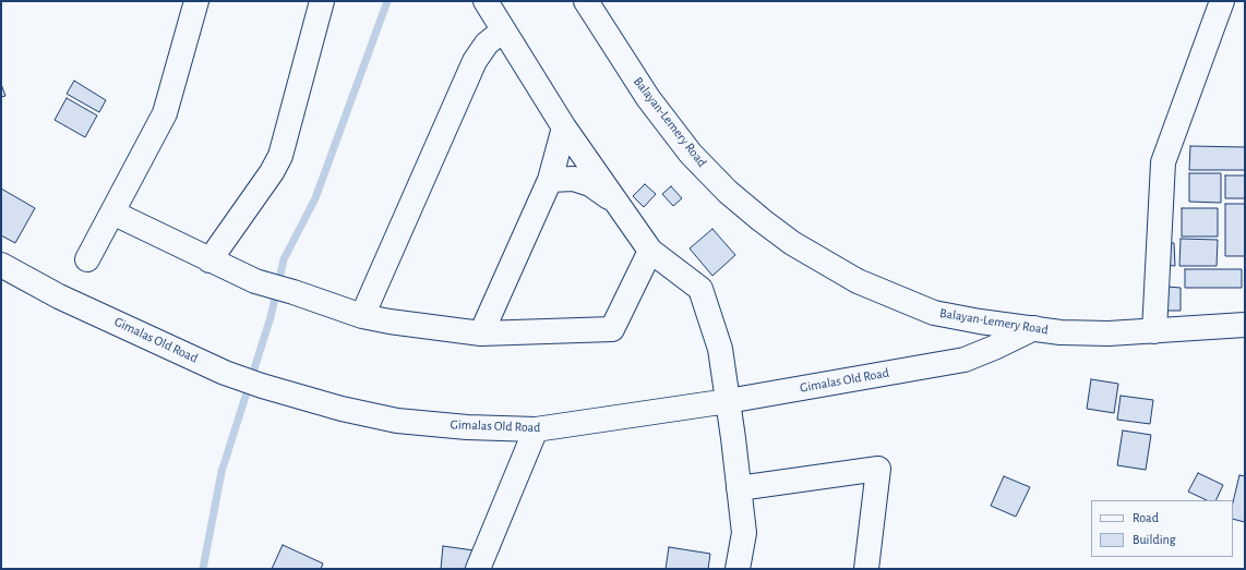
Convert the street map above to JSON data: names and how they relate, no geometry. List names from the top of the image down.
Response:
{
  "streets": {
    "street": ["Balayan-Lemery Road", "Gimalas Old Road"]
  },
  "crossings": [
    ["Balayan-Lemery Road", "Gimalas Old Road"]
  ],
  "legend": ["Road", "Building"]
}
